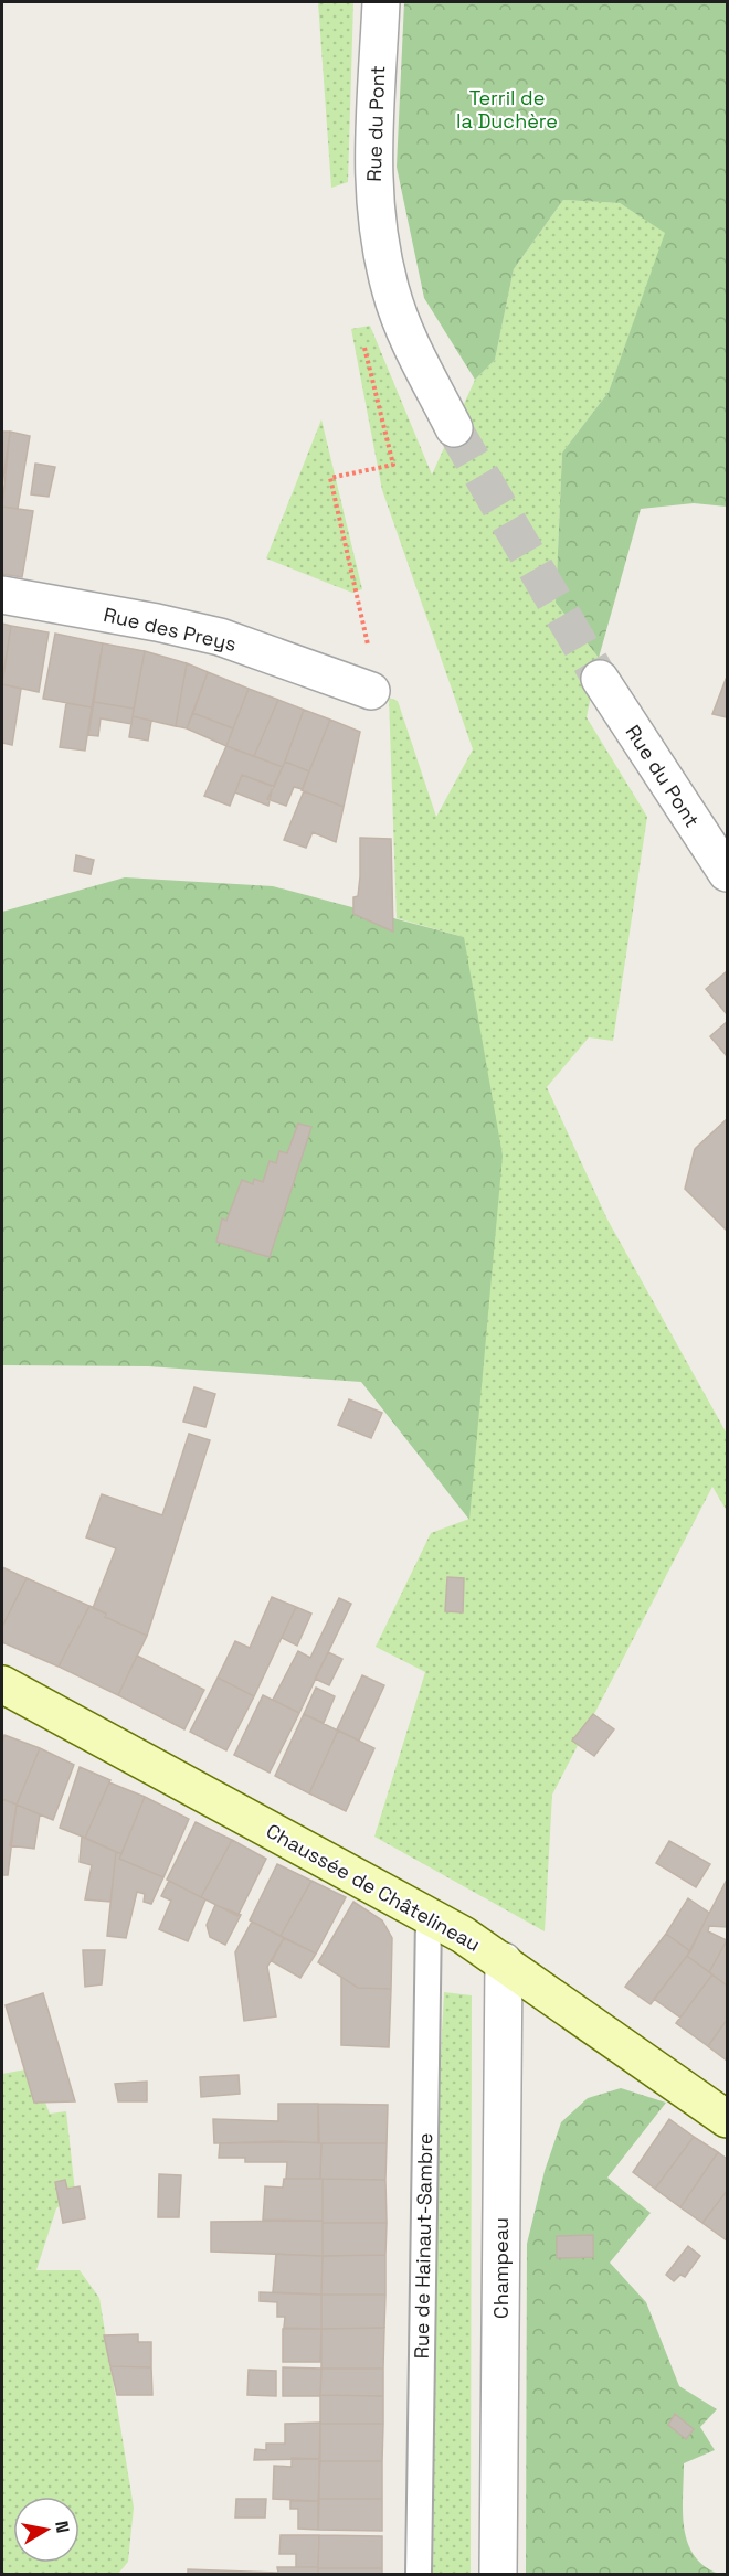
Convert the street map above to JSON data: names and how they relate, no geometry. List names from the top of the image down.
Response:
{
  "streets": {
    "main road": ["Chaussée de Châtelineau"],
    "street": ["Rue du Pont", "Rue des Preys", "Champeau"],
    "lane": ["Rue de Hainaut-Sambre"]
  },
  "crossings": [
    ["Chaussée de Châtelineau", "Rue de Hainaut-Sambre"],
    ["Chaussée de Châtelineau", "Champeau"]
  ],
  "parks": ["Terril de la Duchère"],
  "north": "right"
}
